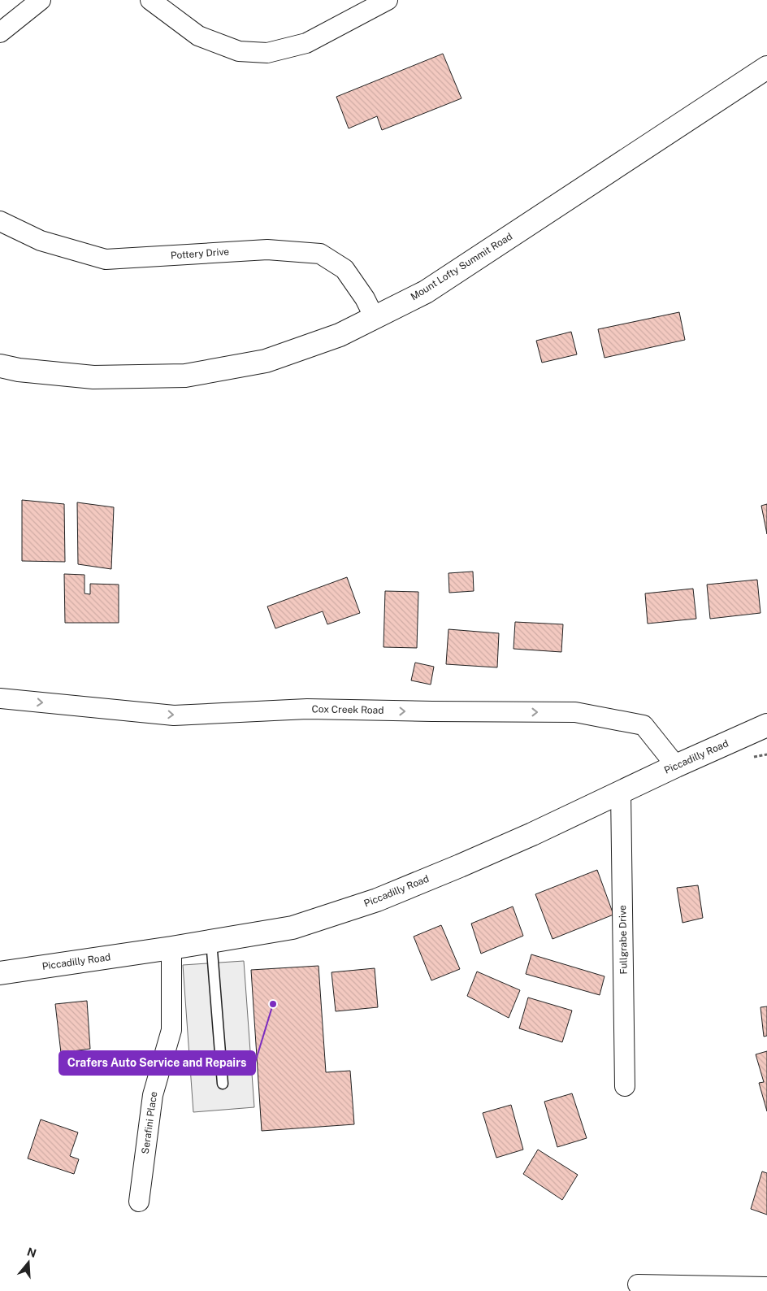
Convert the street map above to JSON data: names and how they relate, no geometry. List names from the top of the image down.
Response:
{
  "streets": {
    "main road": ["Mount Lofty Summit Road", "Piccadilly Road"],
    "street": [
      "Pottery Drive",
      "Cox Creek Road",
      "Fullgrabe Drive",
      "Serafini Place"
    ]
  },
  "crossings": [
    ["Pottery Drive", "Mount Lofty Summit Road"],
    ["Cox Creek Road", "Piccadilly Road"],
    ["Piccadilly Road", "Fullgrabe Drive"],
    ["Piccadilly Road", "Serafini Place"]
  ],
  "one_way": ["Cox Creek Road"],
  "places": ["Crafers Auto Service and Repairs"],
  "north": "top"
}
